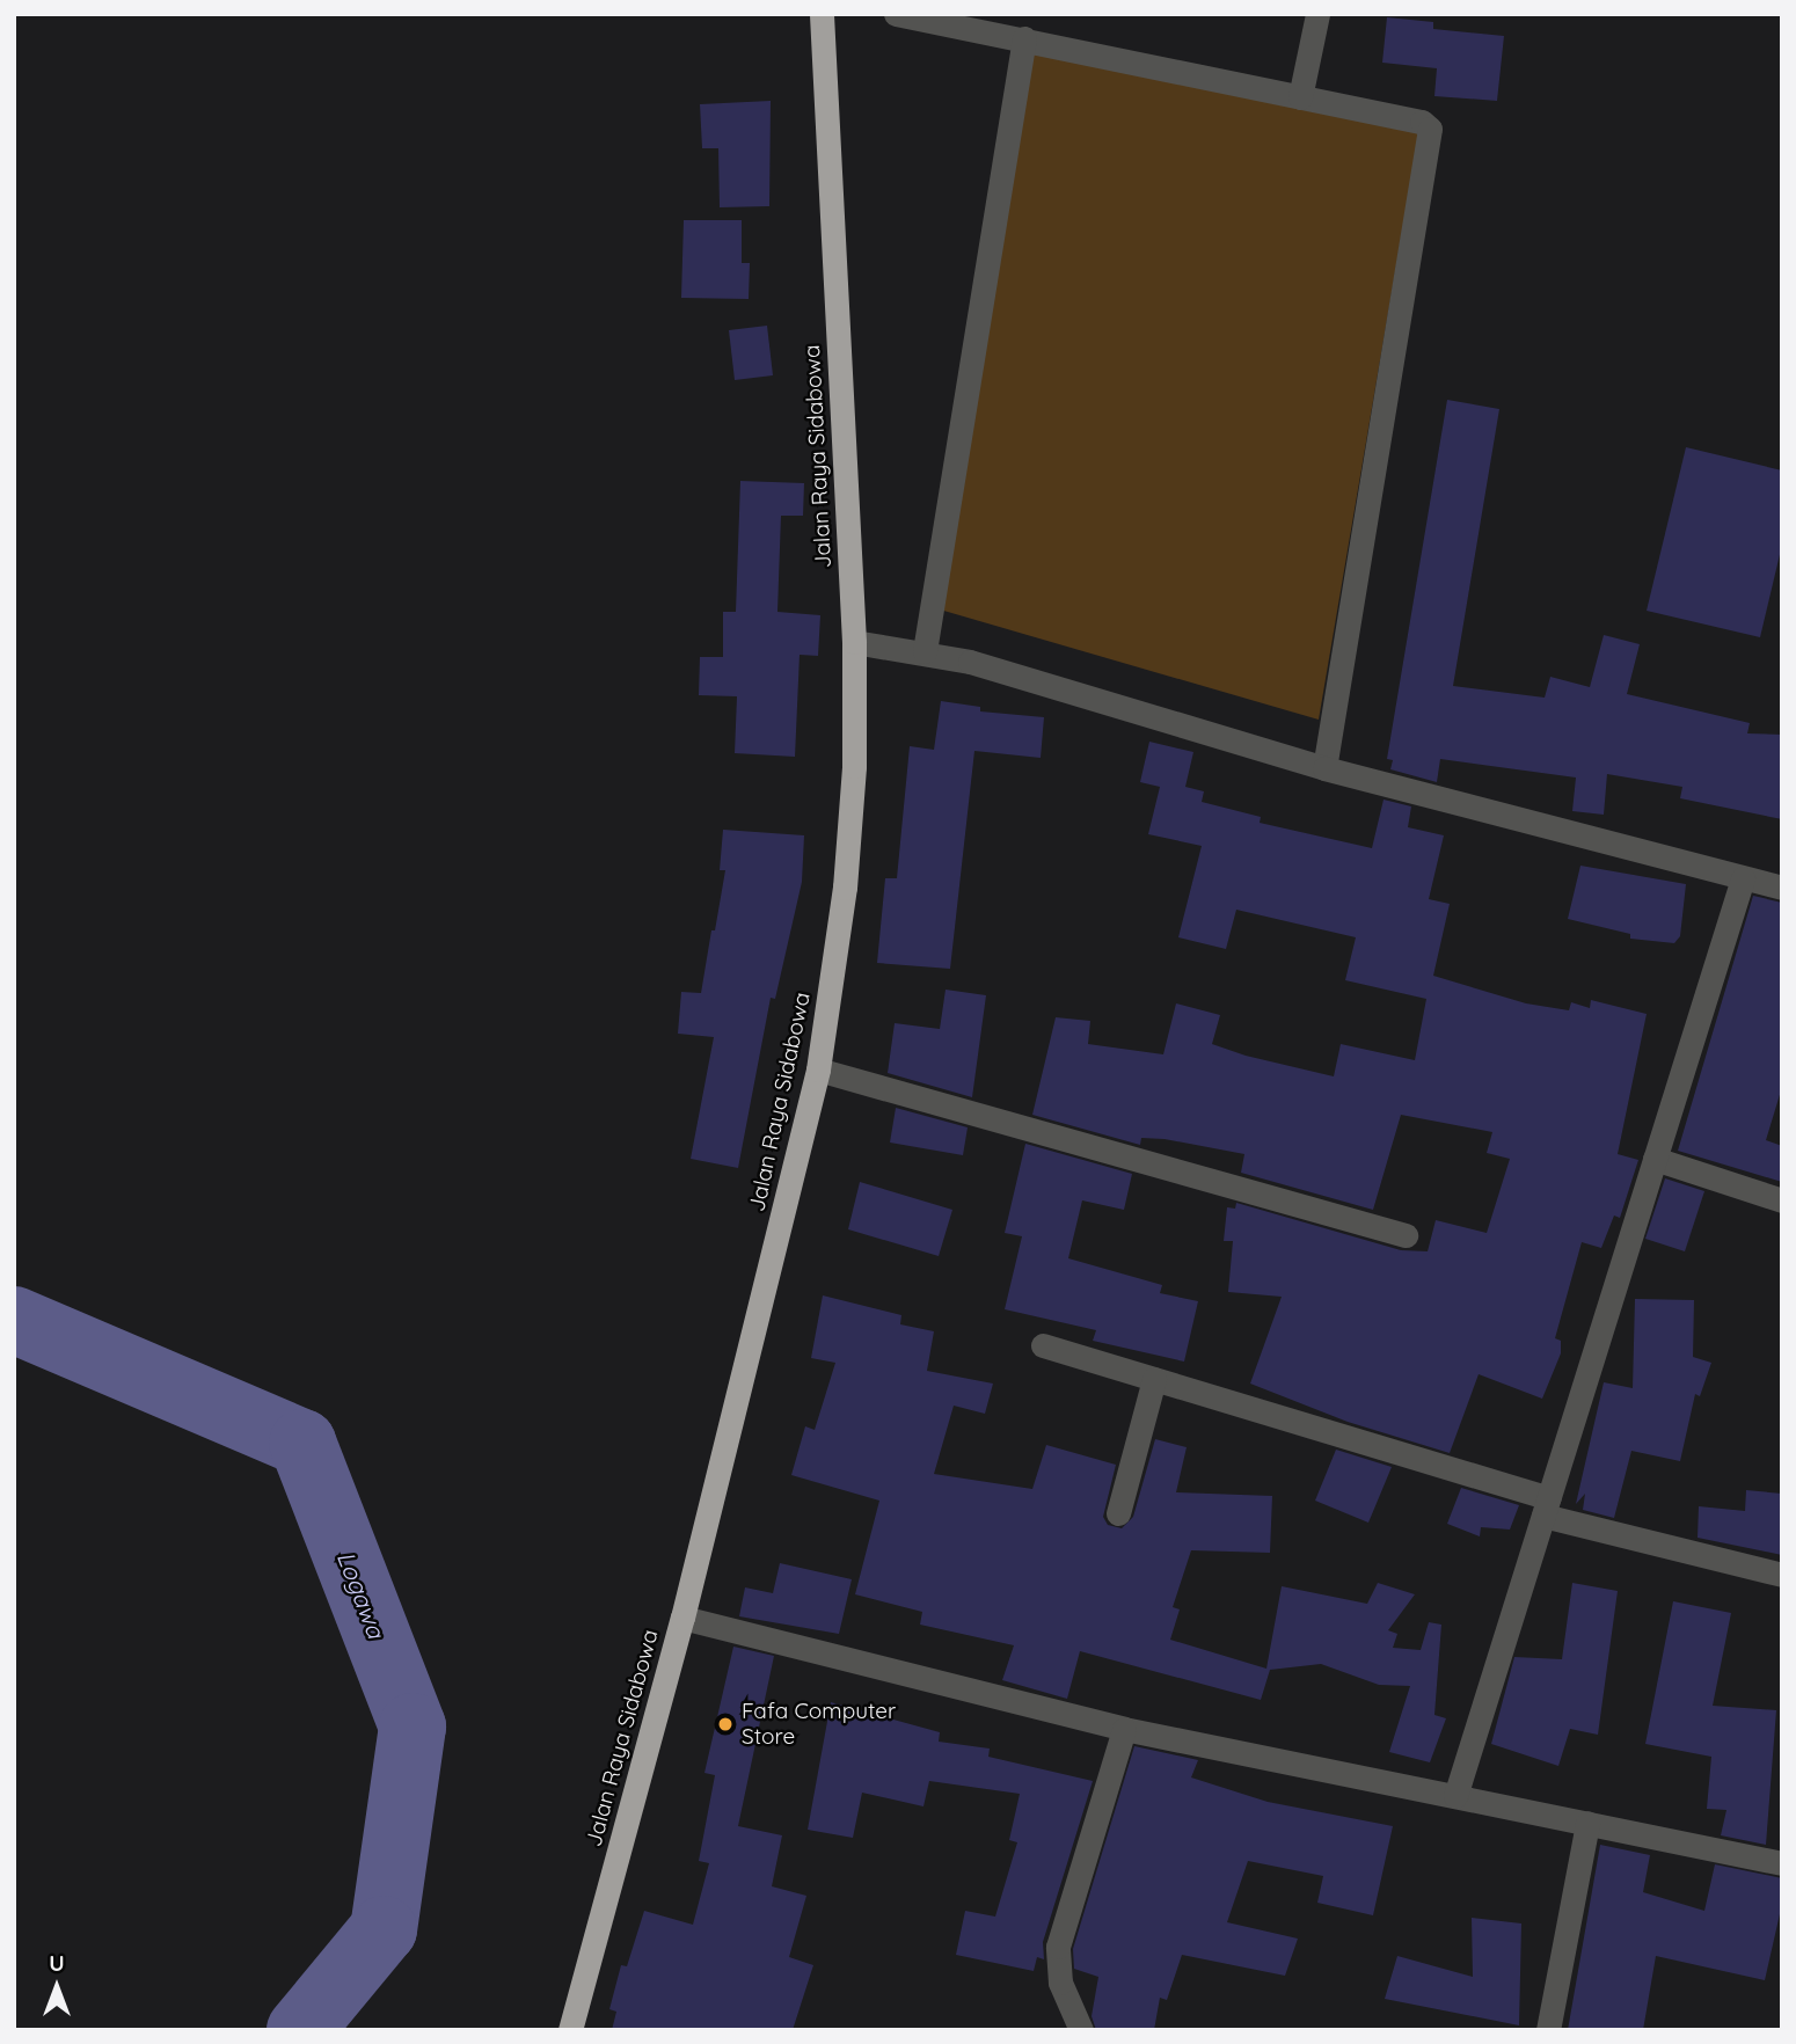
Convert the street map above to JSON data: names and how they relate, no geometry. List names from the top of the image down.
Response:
{
  "streets": {
    "highway": ["Jalan Raya Sidabowa"]
  },
  "water": ["Logawa"],
  "places": ["Fafa Computer Store"],
  "north": "top"
}
